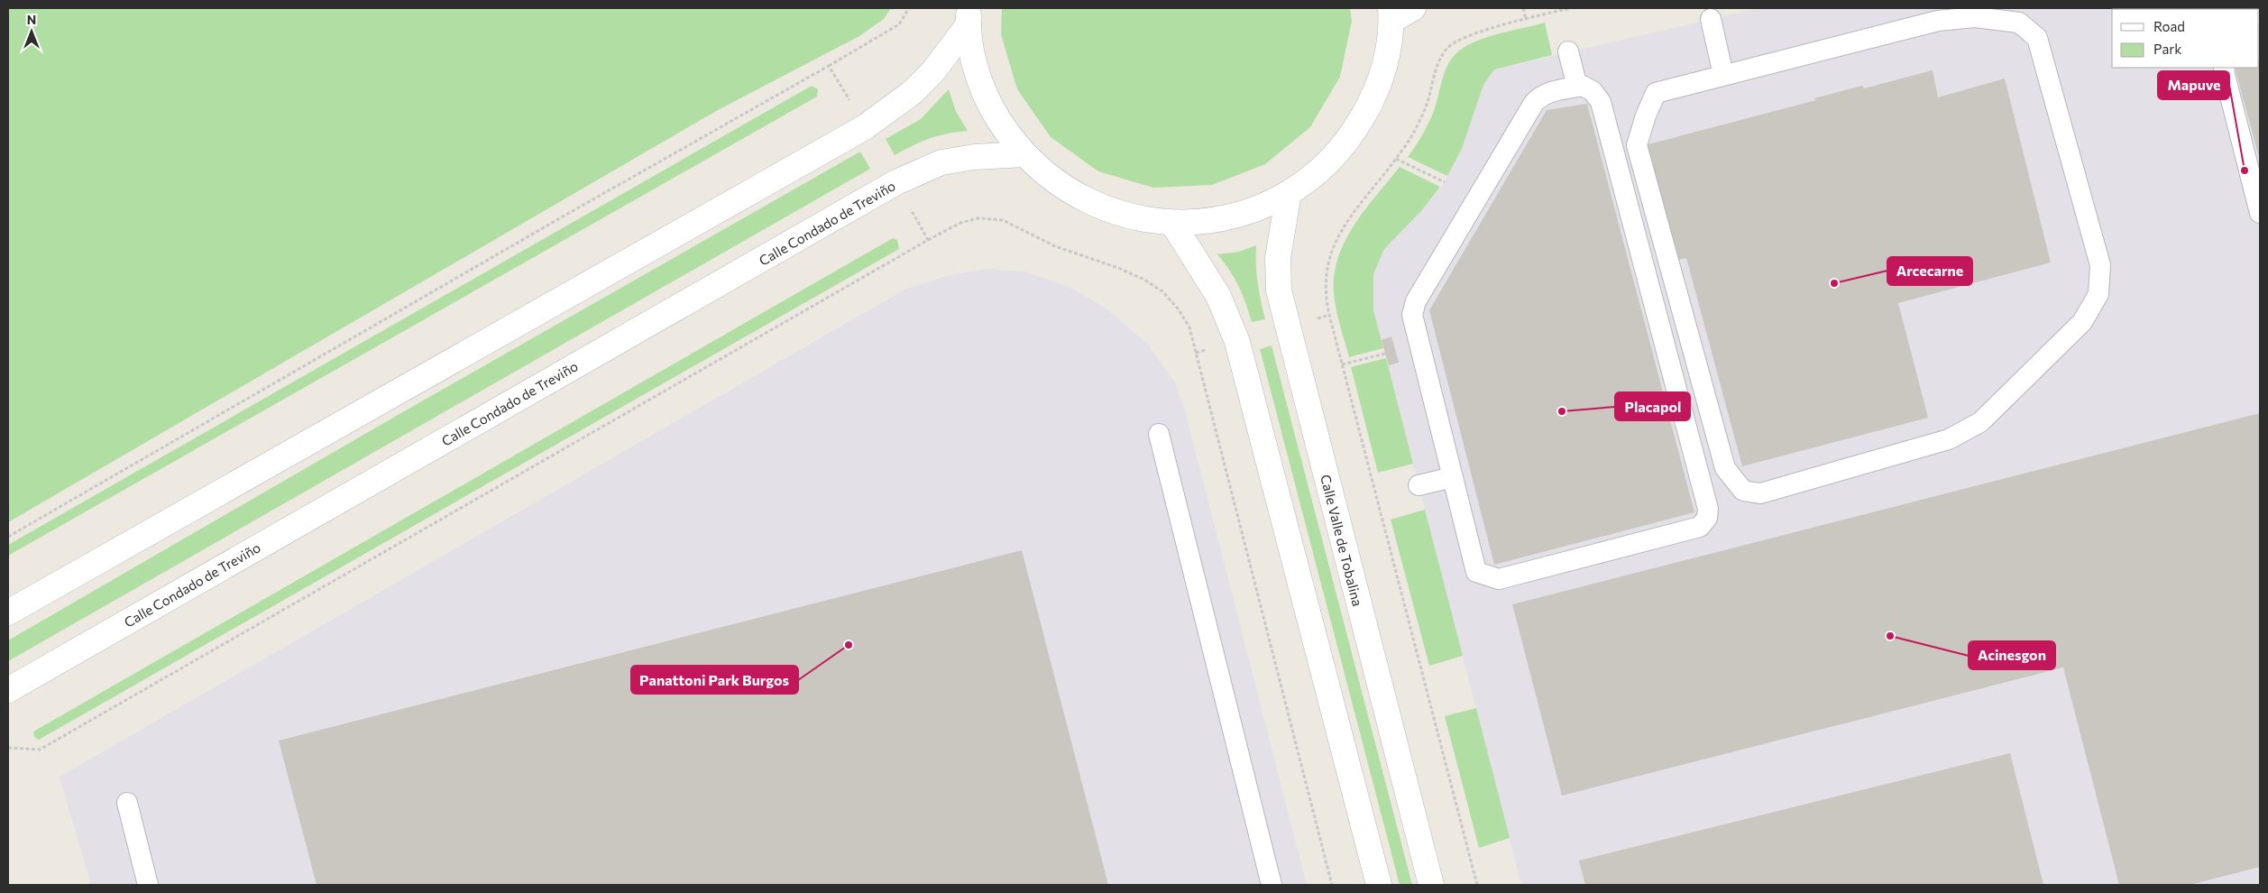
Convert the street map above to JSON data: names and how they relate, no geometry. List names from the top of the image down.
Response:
{
  "streets": {
    "street": ["Calle Condado de Treviño", "Calle Valle de Tobalina"]
  },
  "places": [
    "Mapuve",
    "Arcecarne",
    "Placapol",
    "Acinesgon",
    "Panattoni Park Burgos"
  ],
  "legend": ["Road", "Park"],
  "north": "top"
}
